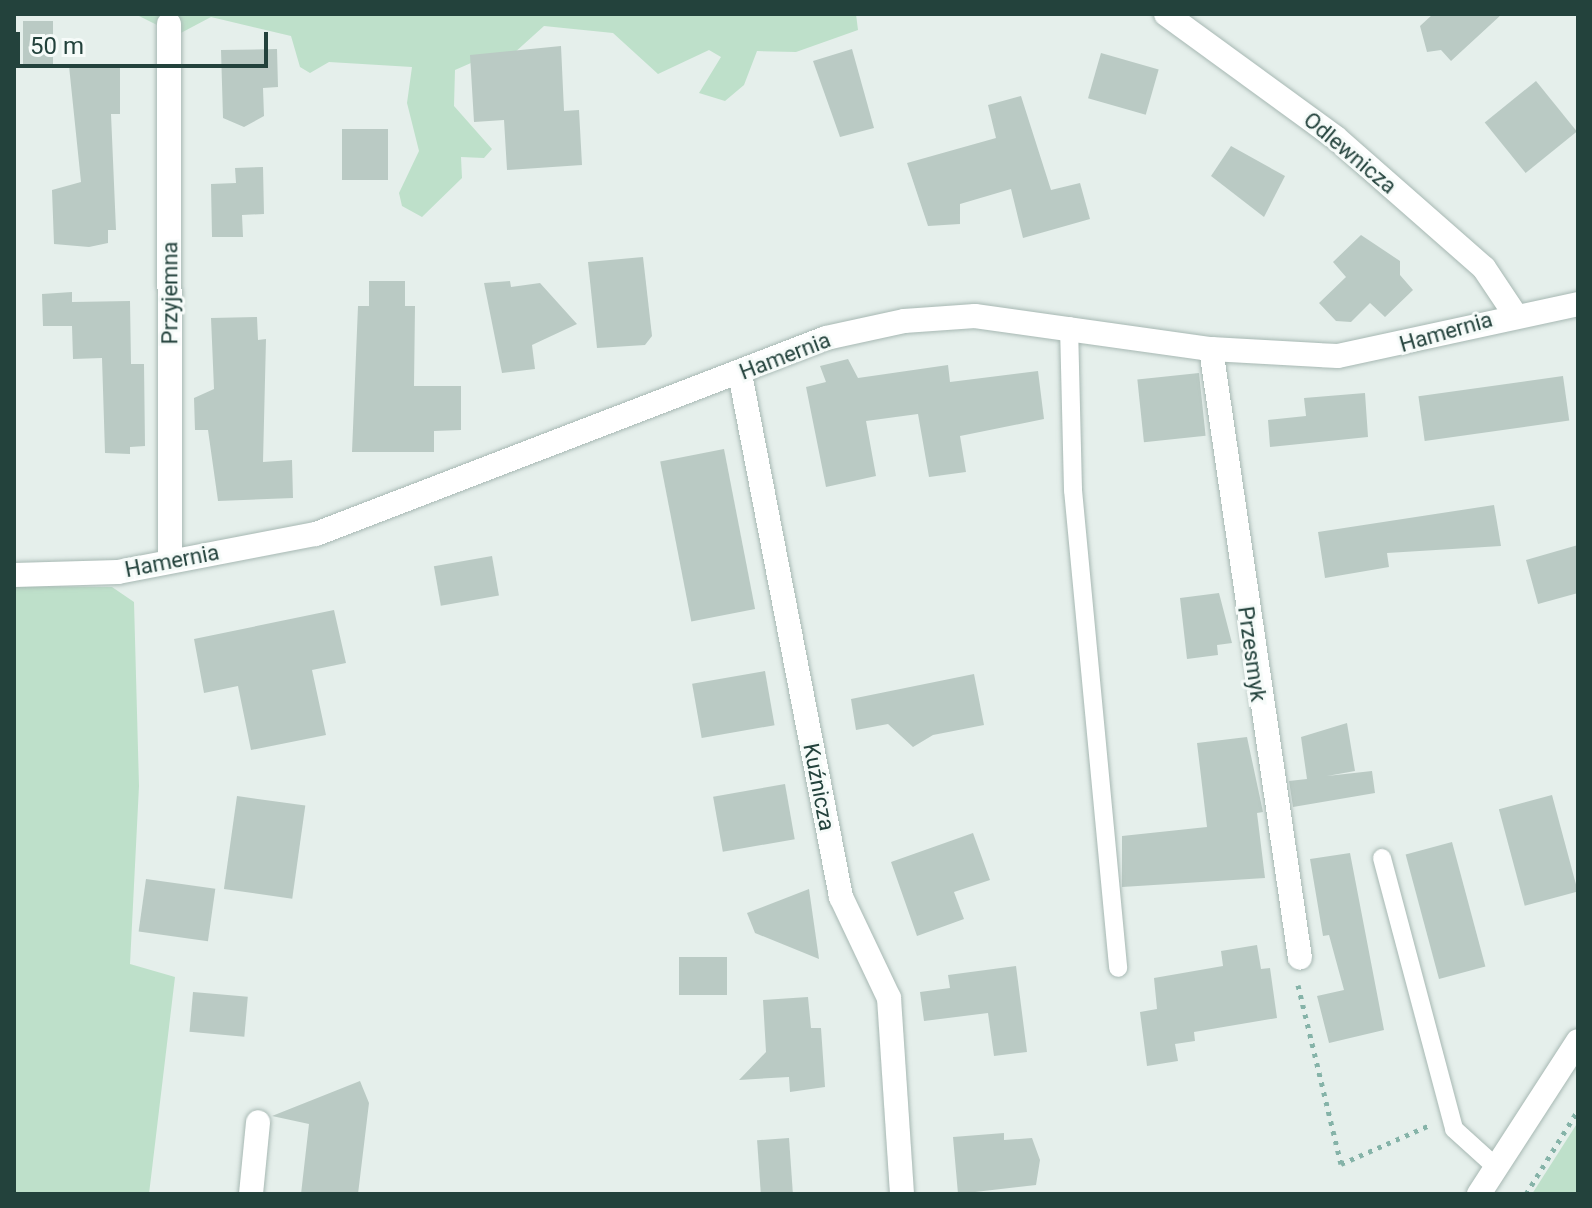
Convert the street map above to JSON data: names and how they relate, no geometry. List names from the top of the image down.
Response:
{
  "streets": {
    "street": [
      "Odlewnicza",
      "Przyjemna",
      "Hamernia",
      "Przesmyk",
      "Kuźnicza"
    ]
  },
  "crossings": [
    ["Odlewnicza", "Hamernia"],
    ["Przyjemna", "Hamernia"],
    ["Hamernia", "Przesmyk"],
    ["Hamernia", "Kuźnicza"]
  ],
  "scale_bar": "50 m"
}
